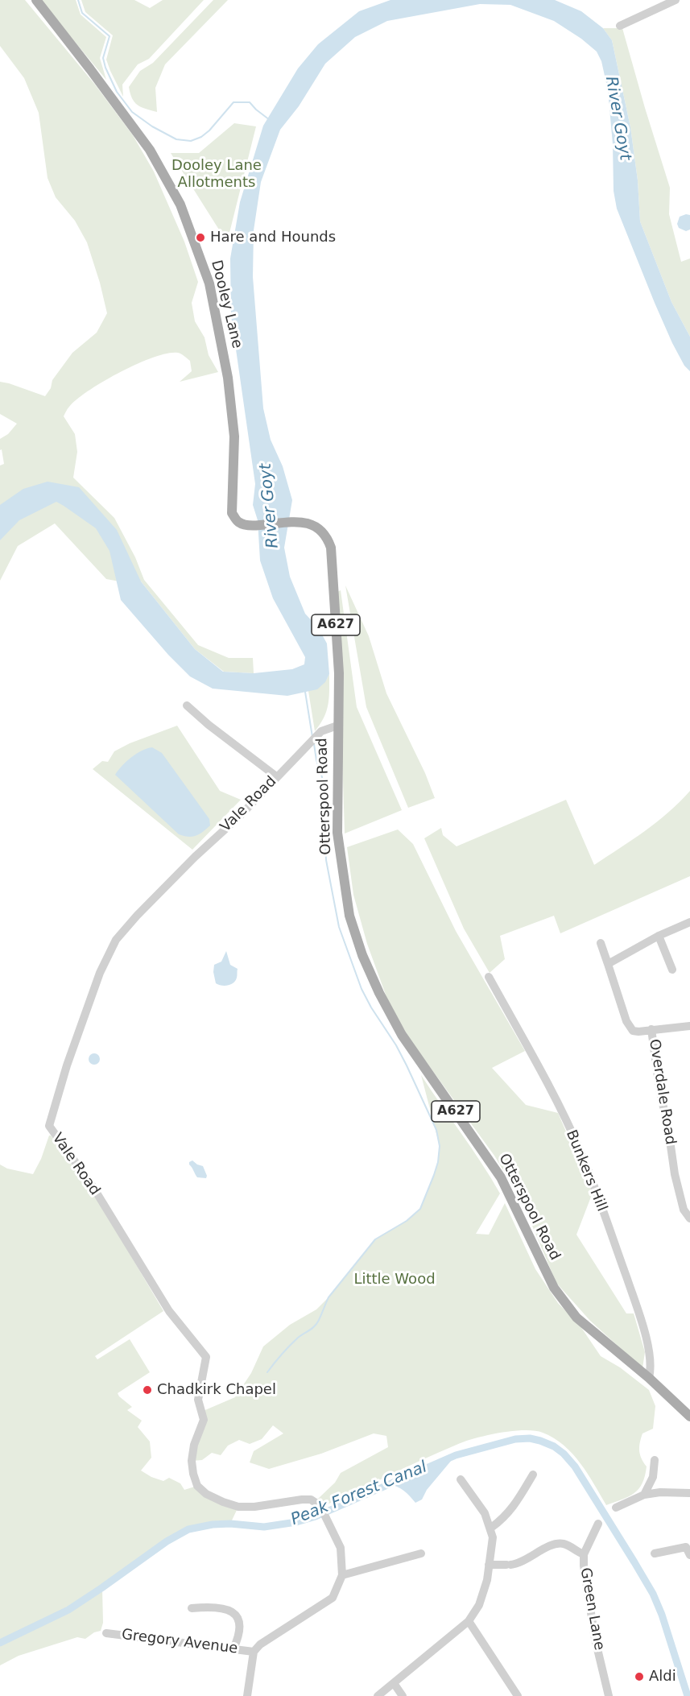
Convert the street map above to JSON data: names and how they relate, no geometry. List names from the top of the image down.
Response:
{
  "streets": {
    "main road": ["Dooley Lane", "A627", "Otterspool Road"],
    "street": [
      "Vale Road",
      "Overdale Road",
      "Bunkers Hill",
      "Green Lane",
      "Gregory Avenue"
    ]
  },
  "crossings": [
    ["Dooley Lane", "Otterspool Road"],
    ["A627", "Otterspool Road"],
    ["A627", "Bunkers Hill"],
    ["Otterspool Road", "Vale Road"],
    ["Otterspool Road", "Bunkers Hill"]
  ],
  "water": ["River Goyt", "Peak Forest Canal"],
  "parks": ["Dooley Lane Allotments", "Little Wood"],
  "places": ["Hare and Hounds", "Chadkirk Chapel", "Aldi"]
}
